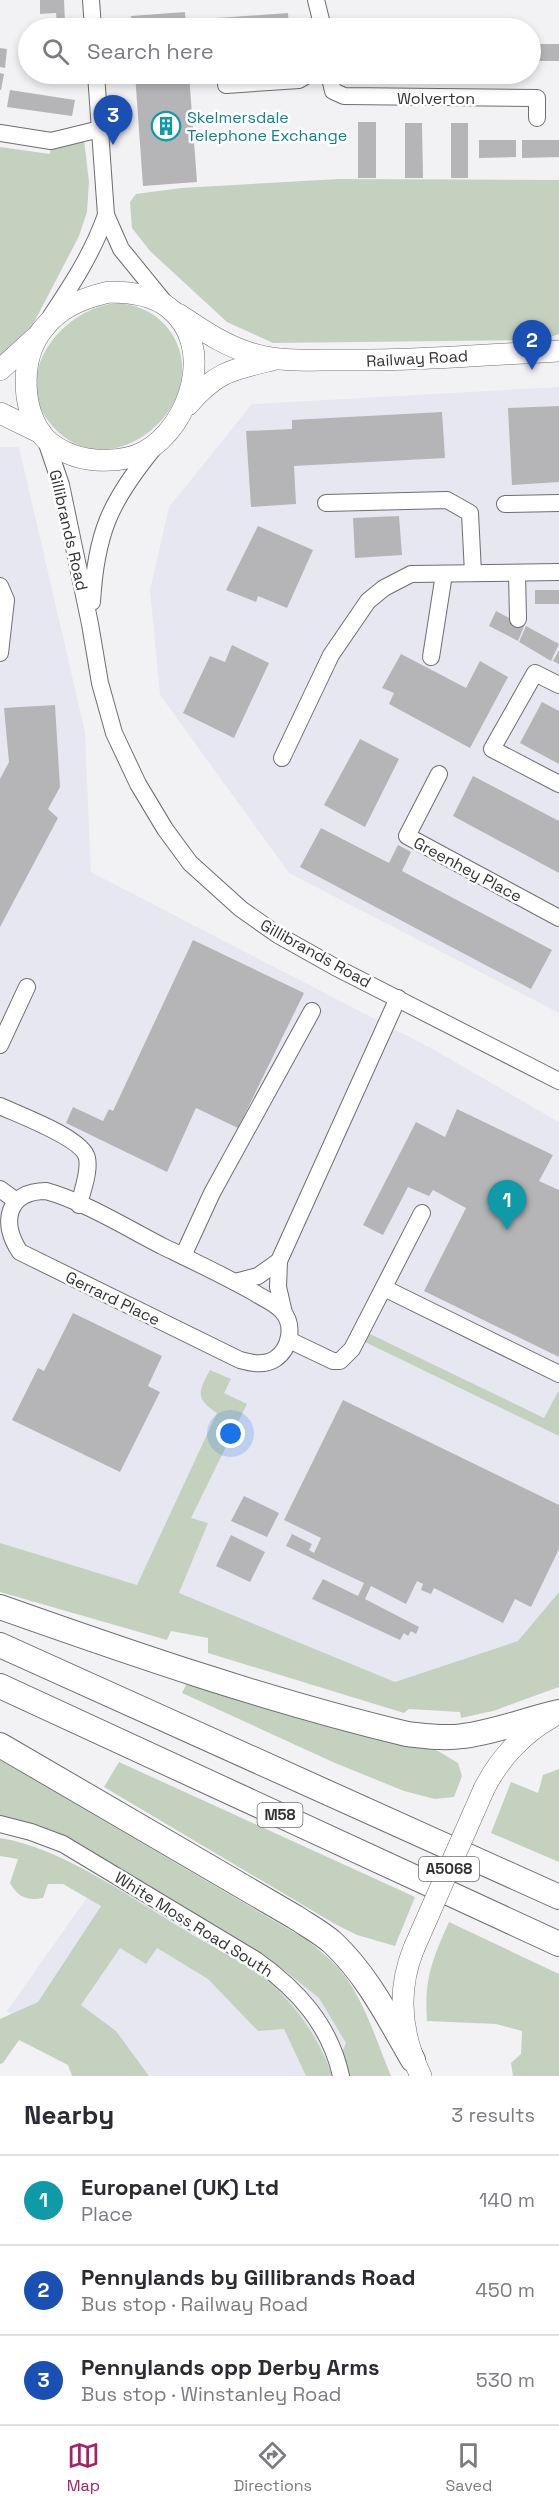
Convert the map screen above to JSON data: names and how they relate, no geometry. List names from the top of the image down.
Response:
{
  "streets": {
    "highway": ["M58"],
    "main road": ["Railway Road", "A5068"],
    "street": [
      "Wolverton",
      "Gillibrands Road",
      "Greenhey Place",
      "Gerrard Place",
      "White Moss Road South"
    ]
  },
  "crossings": [
    ["Railway Road", "Gillibrands Road"]
  ],
  "places": {
    "building": ["Skelmersdale Telephone Exchange"]
  },
  "page": {
    "search": "Search here",
    "pins": ["3", "2", "1"],
    "heading": ["Nearby", "3 results"],
    "list": [
      {
        "mark": "1",
        "name": "Europanel (UK) Ltd",
        "note": "Place",
        "value": "140 m"
      },
      {
        "mark": "2",
        "name": "Pennylands by Gillibrands Road",
        "note": "Bus stop · Railway Road",
        "value": "450 m"
      },
      {
        "mark": "3",
        "name": "Pennylands opp Derby Arms",
        "note": "Bus stop · Winstanley Road",
        "value": "530 m"
      }
    ],
    "nav": ["Map", "Directions", "Saved"]
  }
}
